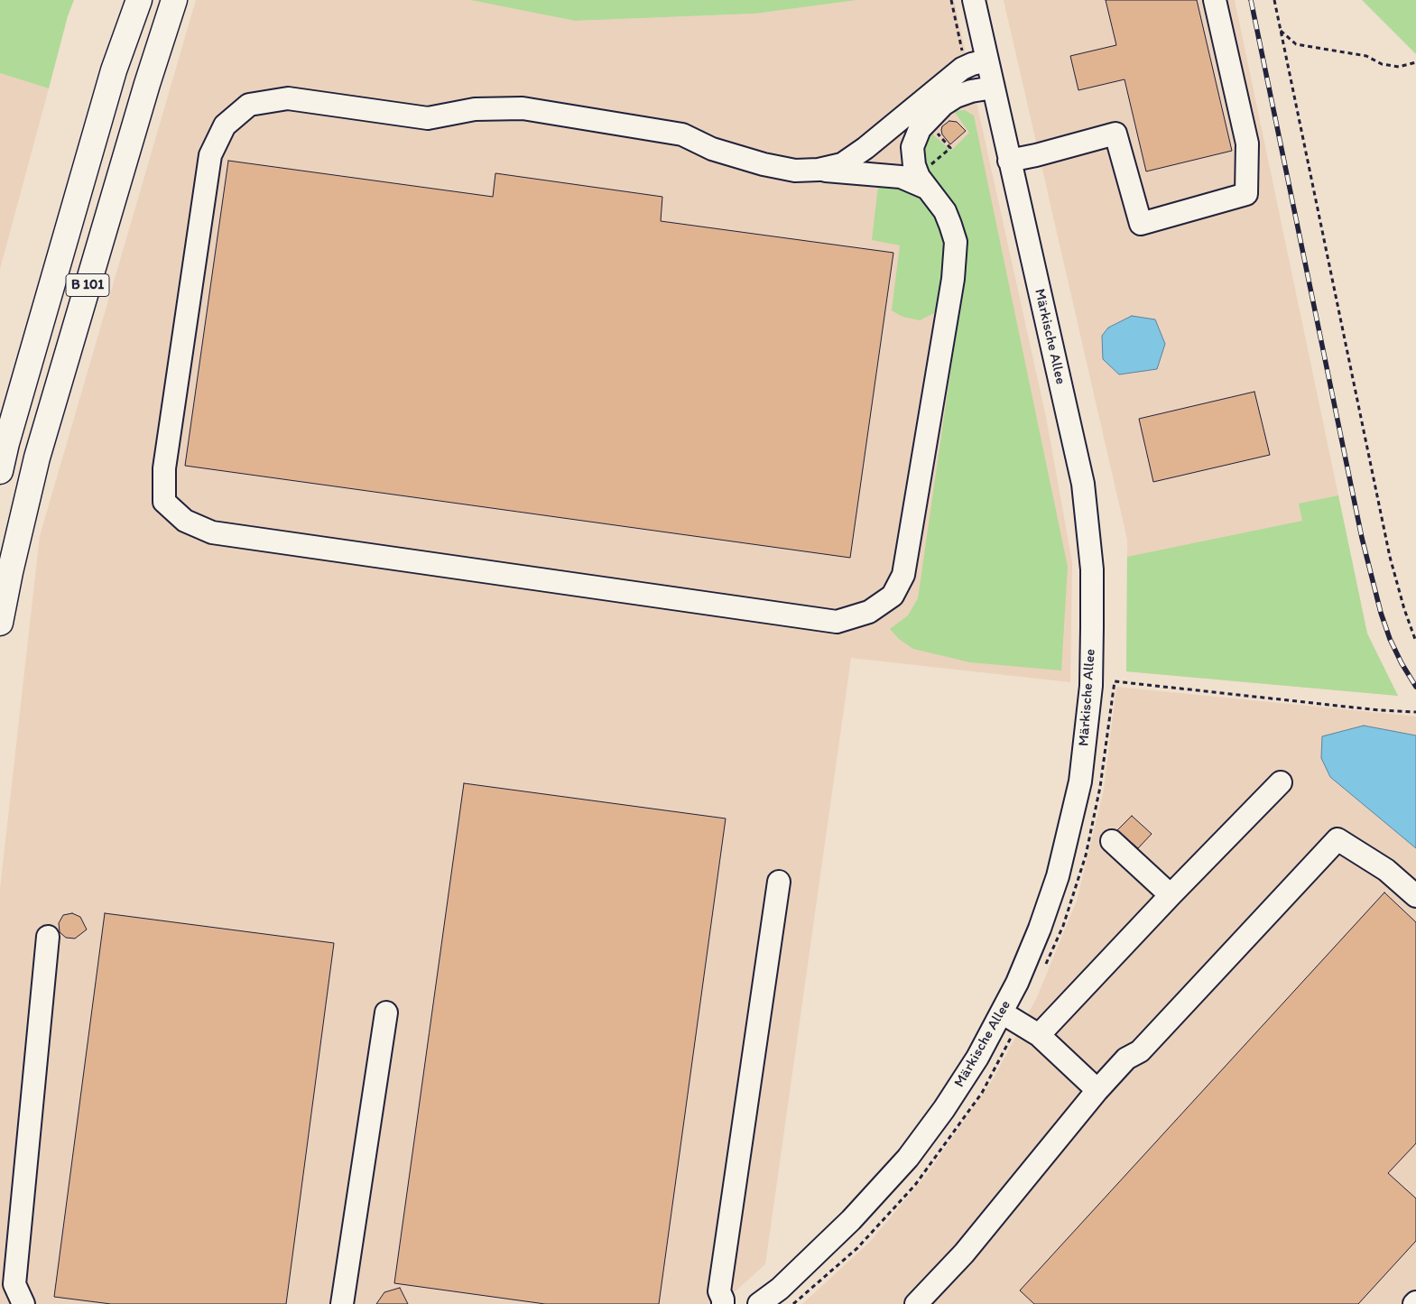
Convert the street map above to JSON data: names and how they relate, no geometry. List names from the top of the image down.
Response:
{
  "streets": {
    "highway": ["B 101"],
    "street": ["Märkische Allee"]
  }
}
